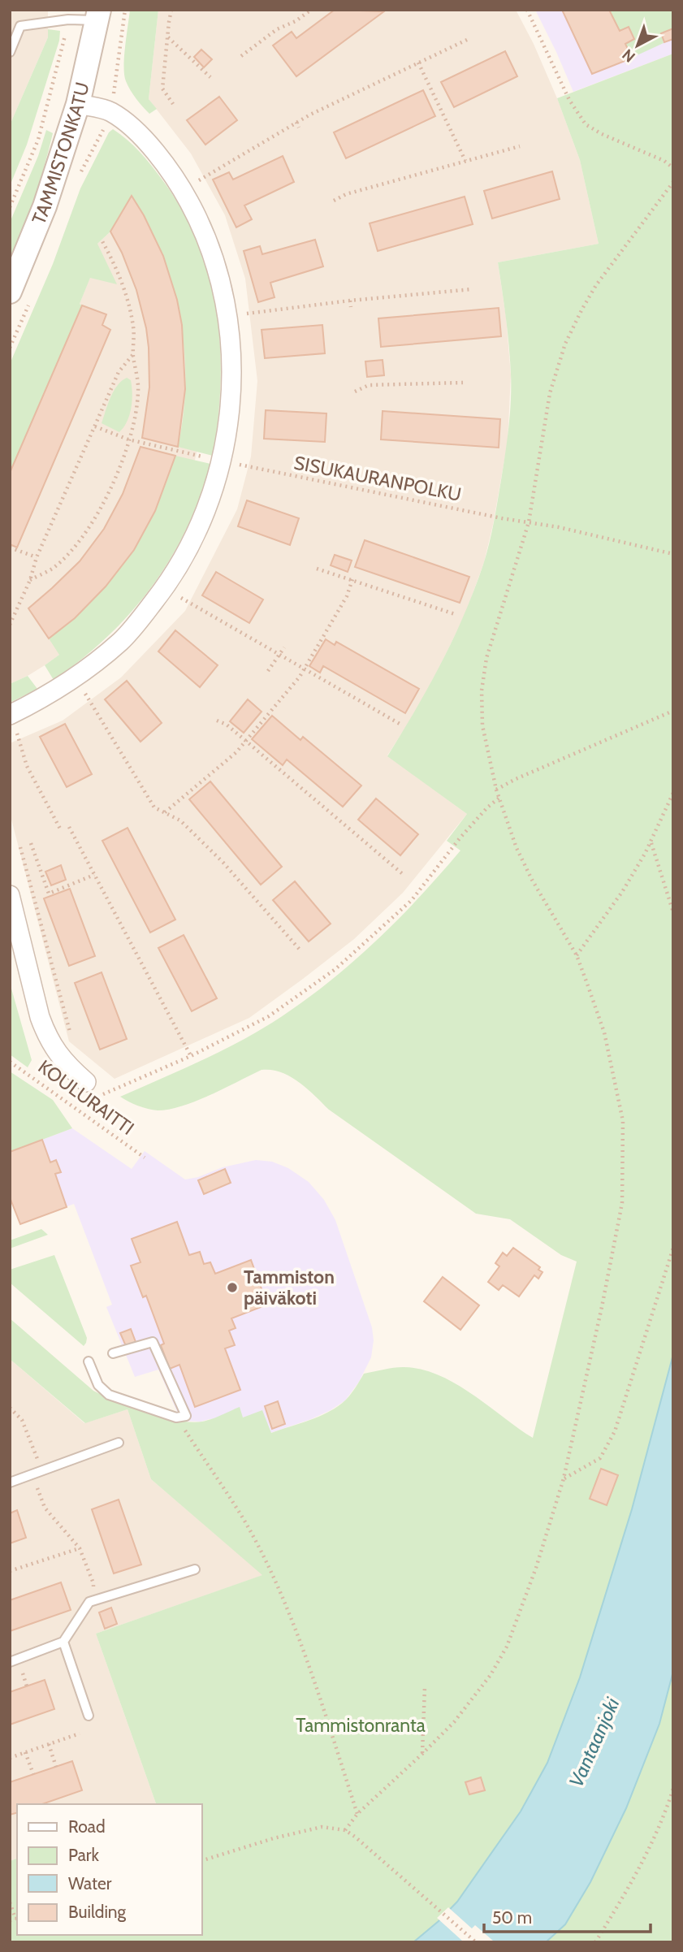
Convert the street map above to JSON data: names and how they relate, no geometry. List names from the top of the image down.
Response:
{
  "streets": {
    "street": ["TAMMISTONKATU"],
    "path": ["SISUKAURANPOLKU", "KOULURAITTI"]
  },
  "water": ["Vantaanjoki"],
  "parks": ["Tammistonranta"],
  "places": ["Tammiston päiväkoti"],
  "legend": [
    "Road",
    "Park",
    "Water",
    "Building"
  ],
  "scale_bar": "50 m",
  "north": "bottom left"
}
